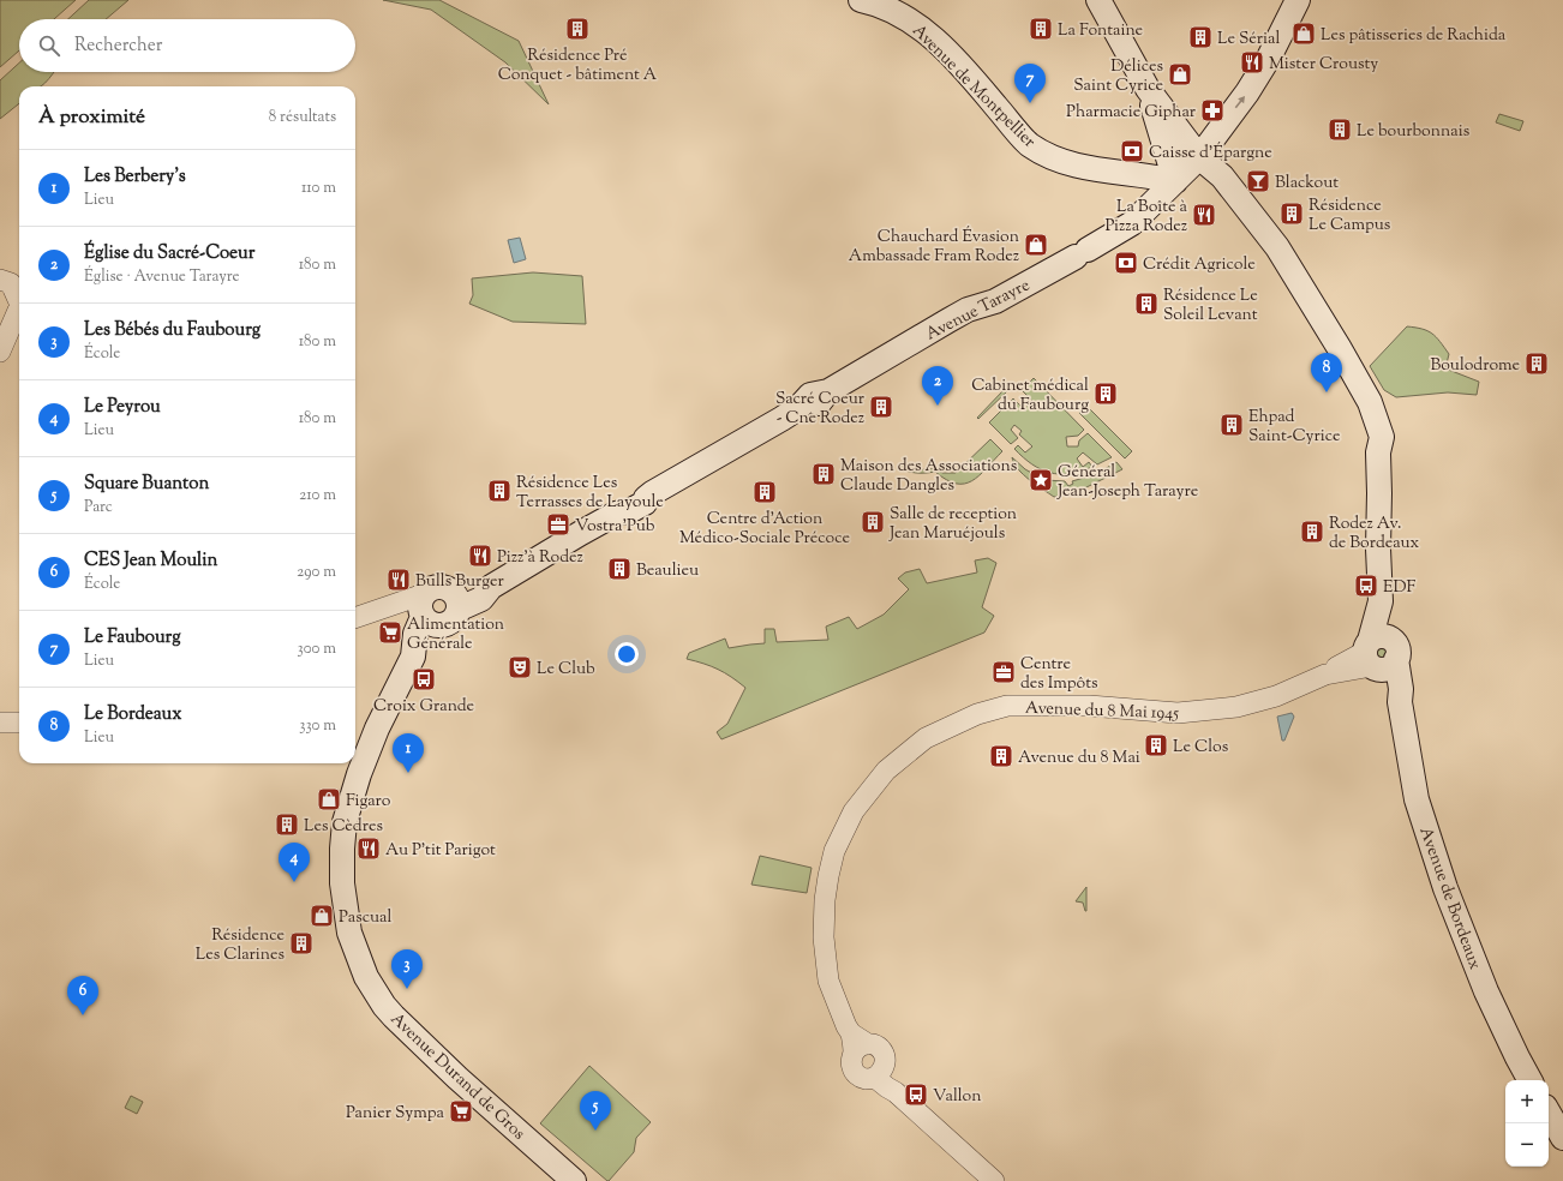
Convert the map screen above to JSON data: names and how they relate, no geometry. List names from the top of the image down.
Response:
{
  "streets": {
    "main road": [
      "Avenue de Montpellier",
      "Avenue Tarayre",
      "Avenue de Bordeaux",
      "Avenue Durand de Gros"
    ],
    "street": ["Avenue du 8 Mai 1945"]
  },
  "crossings": [
    ["Avenue de Montpellier", "Avenue Tarayre"],
    ["Avenue Tarayre", "Avenue Durand de Gros"],
    ["Avenue du 8 Mai 1945", "Avenue de Bordeaux"]
  ],
  "places": {
    "building": [
      "Résidence Pré Conquet - bâtiment A",
      "La Fontaine",
      "Le Sérial",
      "Le bourbonnais",
      "Résidence Le Campus",
      "Résidence Le Soleil Levant",
      "Boulodrome",
      "Cabinet médical du Faubourg",
      "Sacré Coeur - Cne Rodez",
      "Ehpad Saint-Cyrice",
      "Maison des Associations Claude Dangles",
      "Résidence Les Terrasses de Layoule",
      "Centre d'Action Médico-Sociale Précoce",
      "Salle de reception Jean Maruéjouls",
      "Rodez Av. de Bordeaux",
      "Beaulieu",
      "Le Clos",
      "Avenue du 8 Mai",
      "Les Cèdres",
      "Résidence Les Clarines"
    ],
    "shop": [
      "Les pâtisseries de Rachida",
      "Délices Saint Cyrice",
      "Chauchard Évasion Ambassade Fram Rodez",
      "Figaro",
      "Pascual"
    ],
    "restaurant": [
      "Mister Crousty",
      "La Boîte à Pizza Rodez",
      "Pizz'à Rodez",
      "Bulls Burger",
      "Au P'tit Parigot"
    ],
    "pharmacy": ["Pharmacie Giphar"],
    "bank": ["Caisse d'Épargne", "Crédit Agricole"],
    "bar": ["Blackout"],
    "place": ["Général Jean-Joseph Tarayre"],
    "office": ["Vostra'Pub", "Centre des Impôts"],
    "bus stop": ["EDF", "Croix Grande", "Vallon"],
    "supermarket": ["Alimentation Générale", "Panier Sympa"],
    "theatre": ["Le Club"]
  },
  "page": {
    "search": "Rechercher",
    "pins": [
      "7",
      "8",
      "2",
      "1",
      "4",
      "3",
      "6",
      "5"
    ],
    "heading": ["À proximité", "8 résultats"],
    "list": [
      {
        "mark": "1",
        "name": "Les Berbery's",
        "note": "Lieu",
        "value": "110 m"
      },
      {
        "mark": "2",
        "name": "Église du Sacré-Coeur",
        "note": "Église · Avenue Tarayre",
        "value": "180 m"
      },
      {
        "mark": "3",
        "name": "Les Bébés du Faubourg",
        "note": "École",
        "value": "180 m"
      },
      {
        "mark": "4",
        "name": "Le Peyrou",
        "note": "Lieu",
        "value": "180 m"
      },
      {
        "mark": "5",
        "name": "Square Buanton",
        "note": "Parc",
        "value": "210 m"
      },
      {
        "mark": "6",
        "name": "CES Jean Moulin",
        "note": "École",
        "value": "290 m"
      },
      {
        "mark": "7",
        "name": "Le Faubourg",
        "note": "Lieu",
        "value": "300 m"
      },
      {
        "mark": "8",
        "name": "Le Bordeaux",
        "note": "Lieu",
        "value": "330 m"
      }
    ],
    "map_buttons": ["+", "−"]
  }
}
